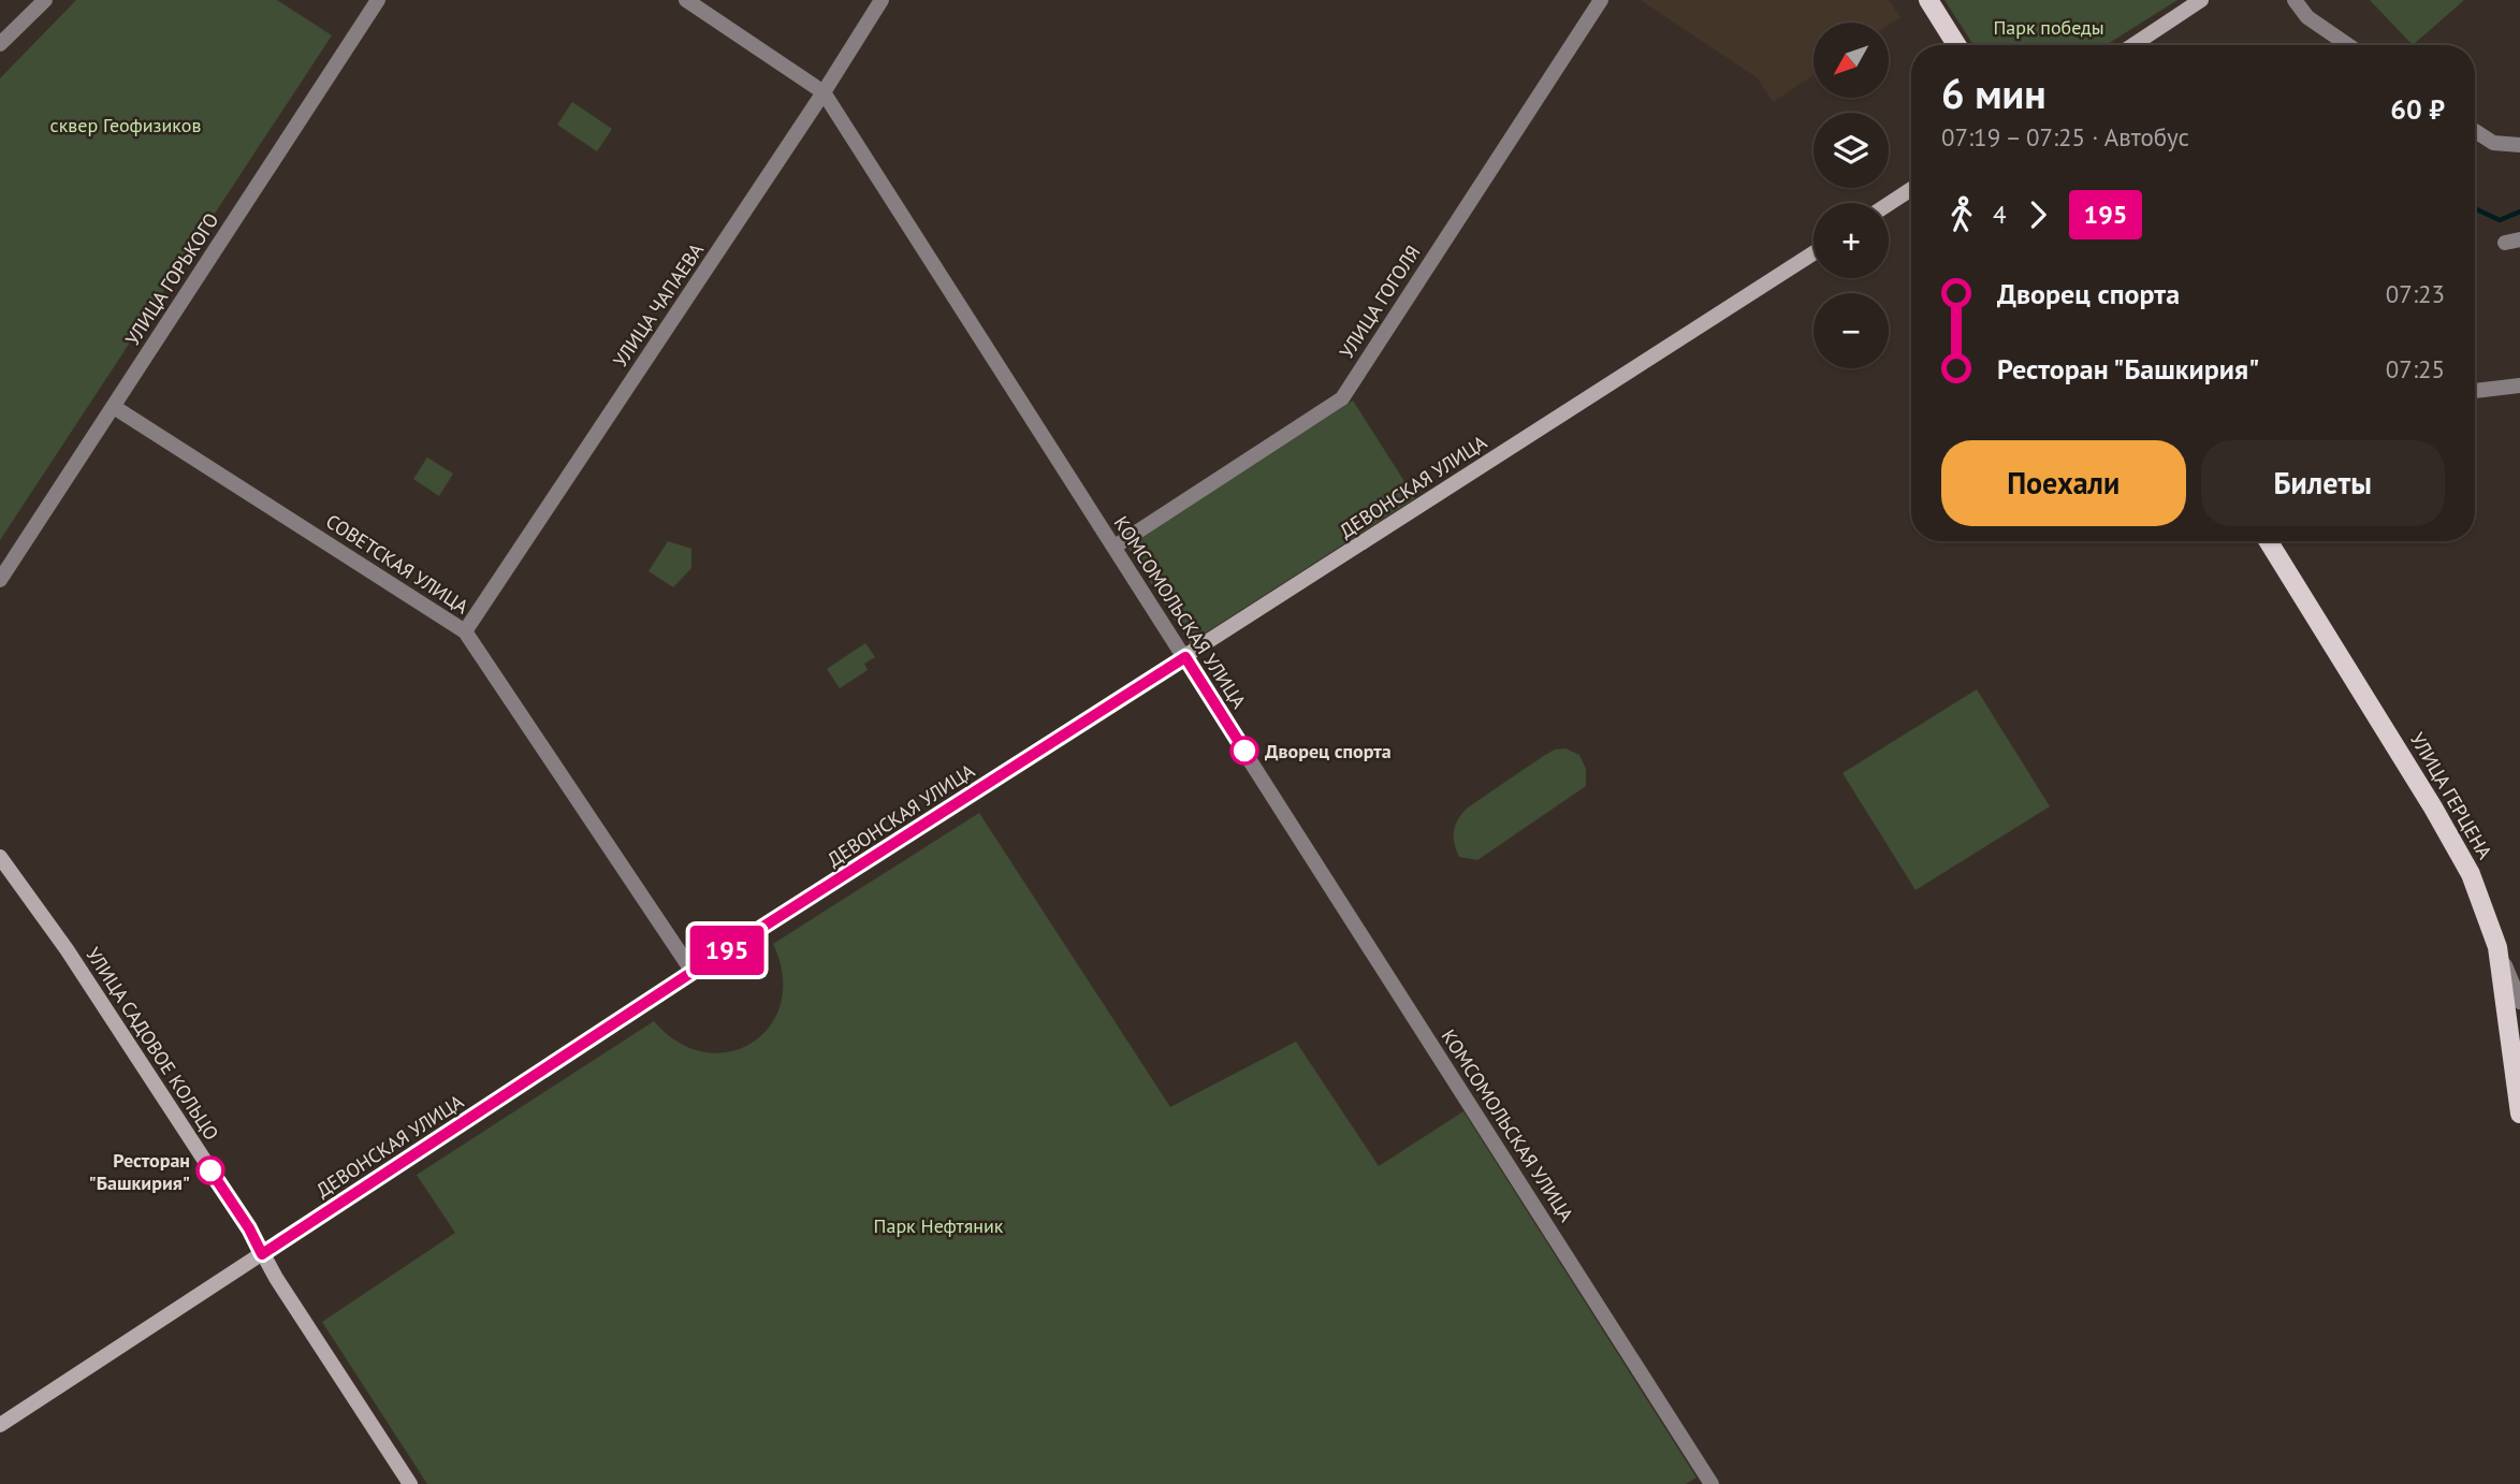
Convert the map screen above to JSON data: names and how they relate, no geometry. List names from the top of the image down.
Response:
{
  "streets": {
    "main road": ["ДЕВОНСКАЯ УЛИЦА", "УЛИЦА ГЕРЦЕНА", "УЛИЦА САДОВОЕ КОЛЬЦО"],
    "street": [
      "УЛИЦА ГОРЬКОГО",
      "УЛИЦА ГОГОЛЯ",
      "УЛИЦА ЧАПАЕВА",
      "СОВЕТСКАЯ УЛИЦА",
      "КОМСОМОЛЬСКАЯ УЛИЦА"
    ]
  },
  "crossings": [
    ["УЛИЦА ГОРЬКОГО", "СОВЕТСКАЯ УЛИЦА"],
    ["УЛИЦА ГОГОЛЯ", "КОМСОМОЛЬСКАЯ УЛИЦА"],
    ["УЛИЦА ЧАПАЕВА", "СОВЕТСКАЯ УЛИЦА"],
    ["УЛИЦА ЧАПАЕВА", "КОМСОМОЛЬСКАЯ УЛИЦА"],
    ["ДЕВОНСКАЯ УЛИЦА", "СОВЕТСКАЯ УЛИЦА"],
    ["ДЕВОНСКАЯ УЛИЦА", "КОМСОМОЛЬСКАЯ УЛИЦА"],
    ["ДЕВОНСКАЯ УЛИЦА", "УЛИЦА САДОВОЕ КОЛЬЦО"]
  ],
  "parks": ["Парк победы", "cквер Геофизиков", "Парк Нефтяник"],
  "places": ["Дворец спорта", "Ресторан \"Башкирия\""],
  "lines": ["bus line 195"],
  "north": "bottom left",
  "page": {
    "on_map": "195",
    "map_buttons": ["+", "−"],
    "heading": ["6 мин", "07:19 – 07:25 · Автобус", "60 ₽"],
    "legs": ["4", "195"],
    "list": [
      {
        "name": "Дворец спорта",
        "value": "07:23"
      },
      {
        "name": "Ресторан \"Башкирия\"",
        "value": "07:25"
      }
    ],
    "buttons": ["Поехали", "Билеты"]
  }
}
